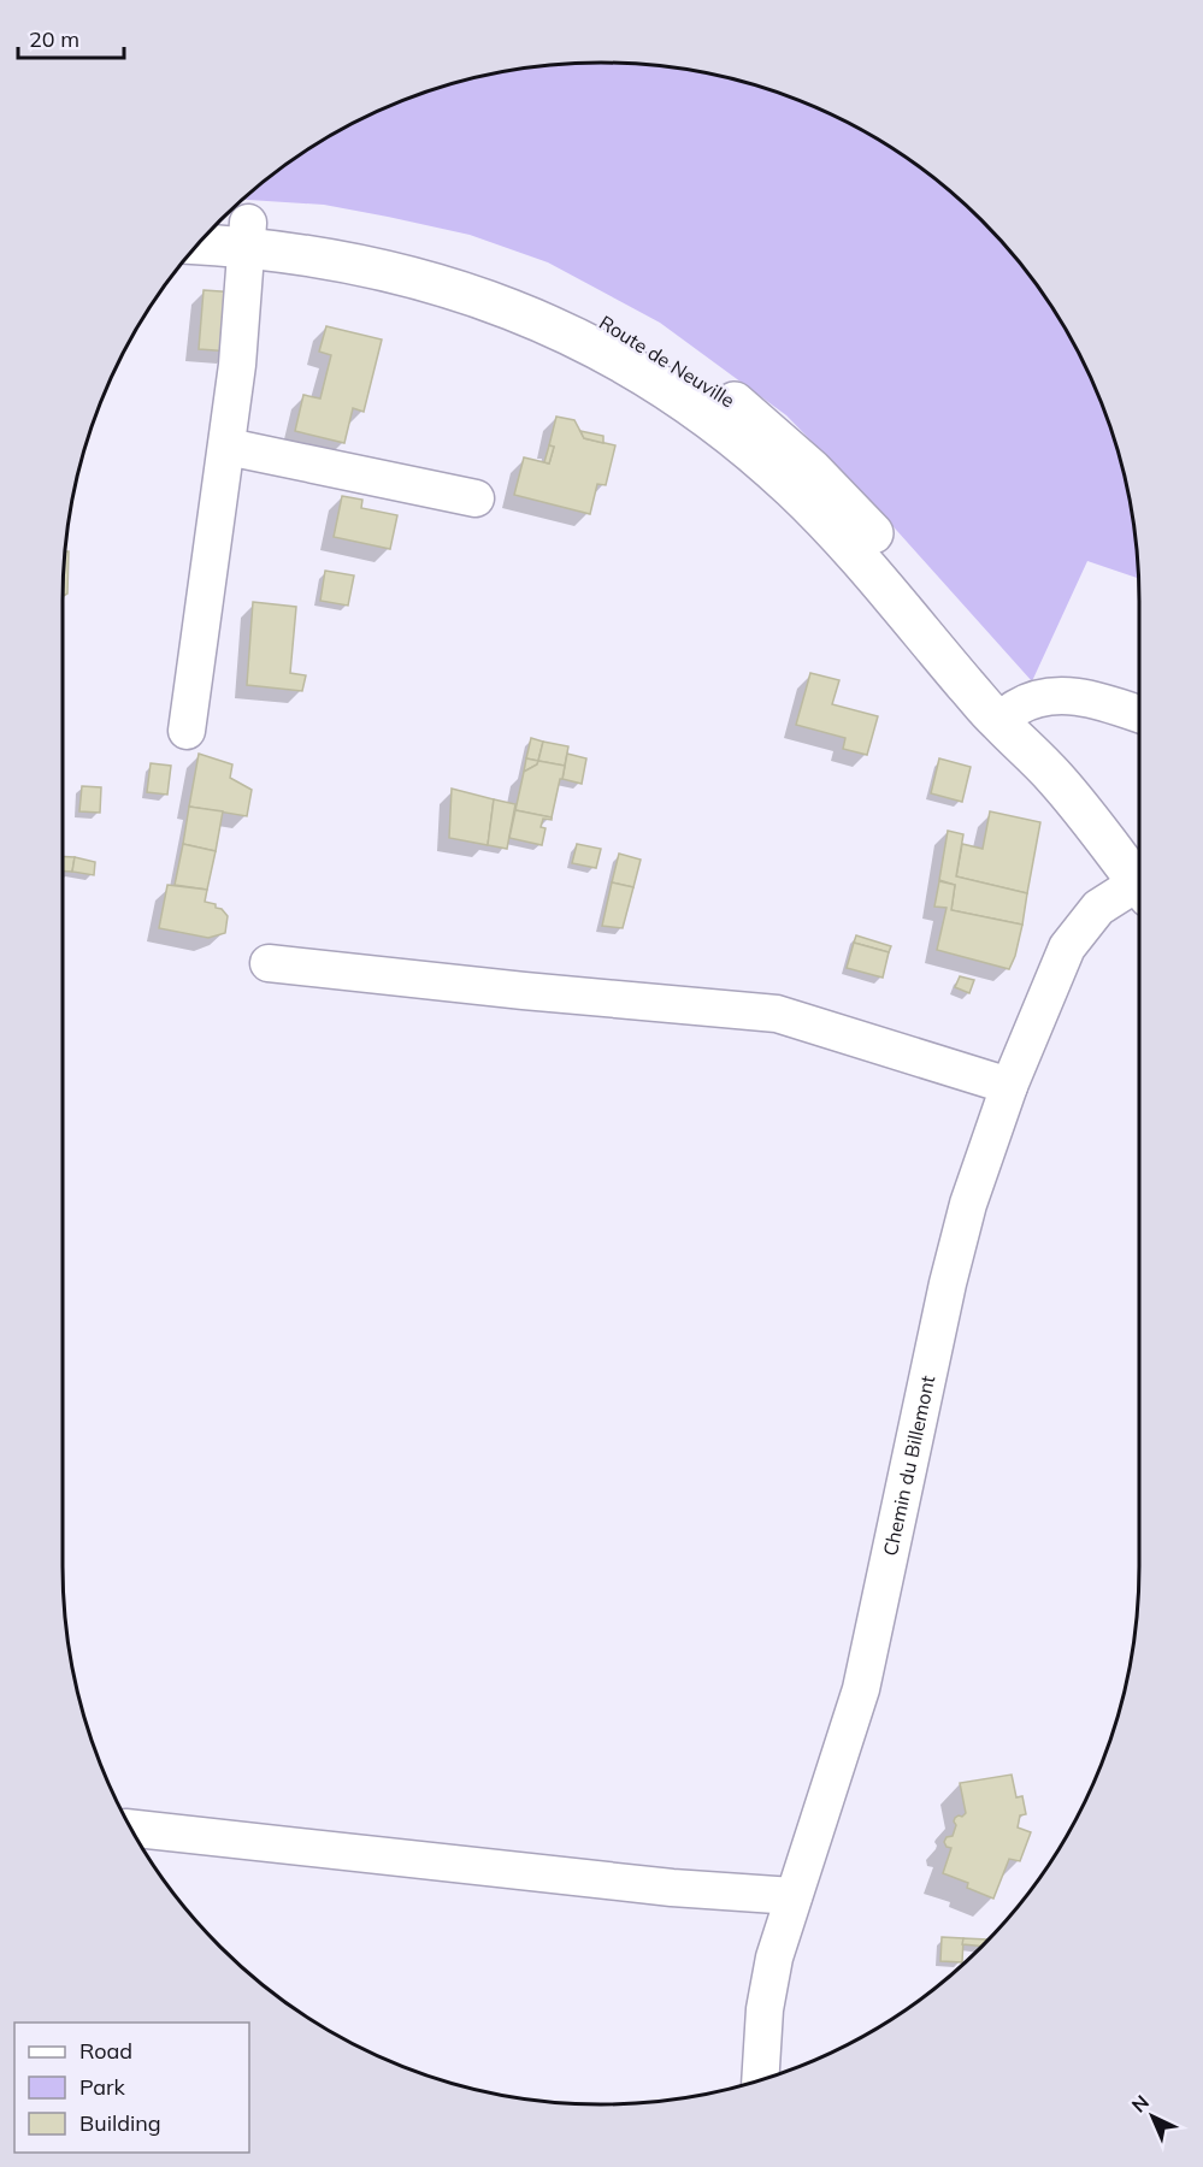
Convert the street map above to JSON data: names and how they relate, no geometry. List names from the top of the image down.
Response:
{
  "streets": {
    "main road": ["Route de Neuville"],
    "street": ["Chemin du Billemont"]
  },
  "legend": ["Road", "Park", "Building"],
  "scale_bar": "20 m",
  "north": "top left"
}
